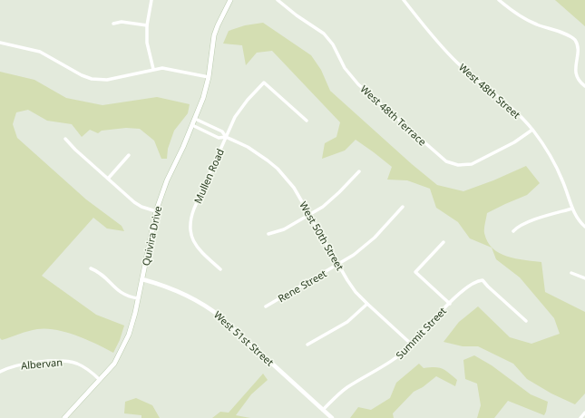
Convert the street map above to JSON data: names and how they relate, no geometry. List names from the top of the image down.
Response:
{
  "streets": {
    "main road": ["Quivira Drive"],
    "street": [
      "West 48th Street",
      "West 48th Terrace",
      "Mullen Road",
      "West 50th Street",
      "Rene Street",
      "Summit Street",
      "West 51st Street",
      "Albervan"
    ]
  },
  "crossings": [
    ["West 48th Street", "West 48th Terrace"],
    ["Mullen Road", "West 50th Street"],
    ["Quivira Drive", "West 50th Street"],
    ["Quivira Drive", "West 51st Street"],
    ["Quivira Drive", "Albervan"],
    ["West 50th Street", "Rene Street"],
    ["West 50th Street", "Summit Street"],
    ["Summit Street", "West 51st Street"]
  ]
}
